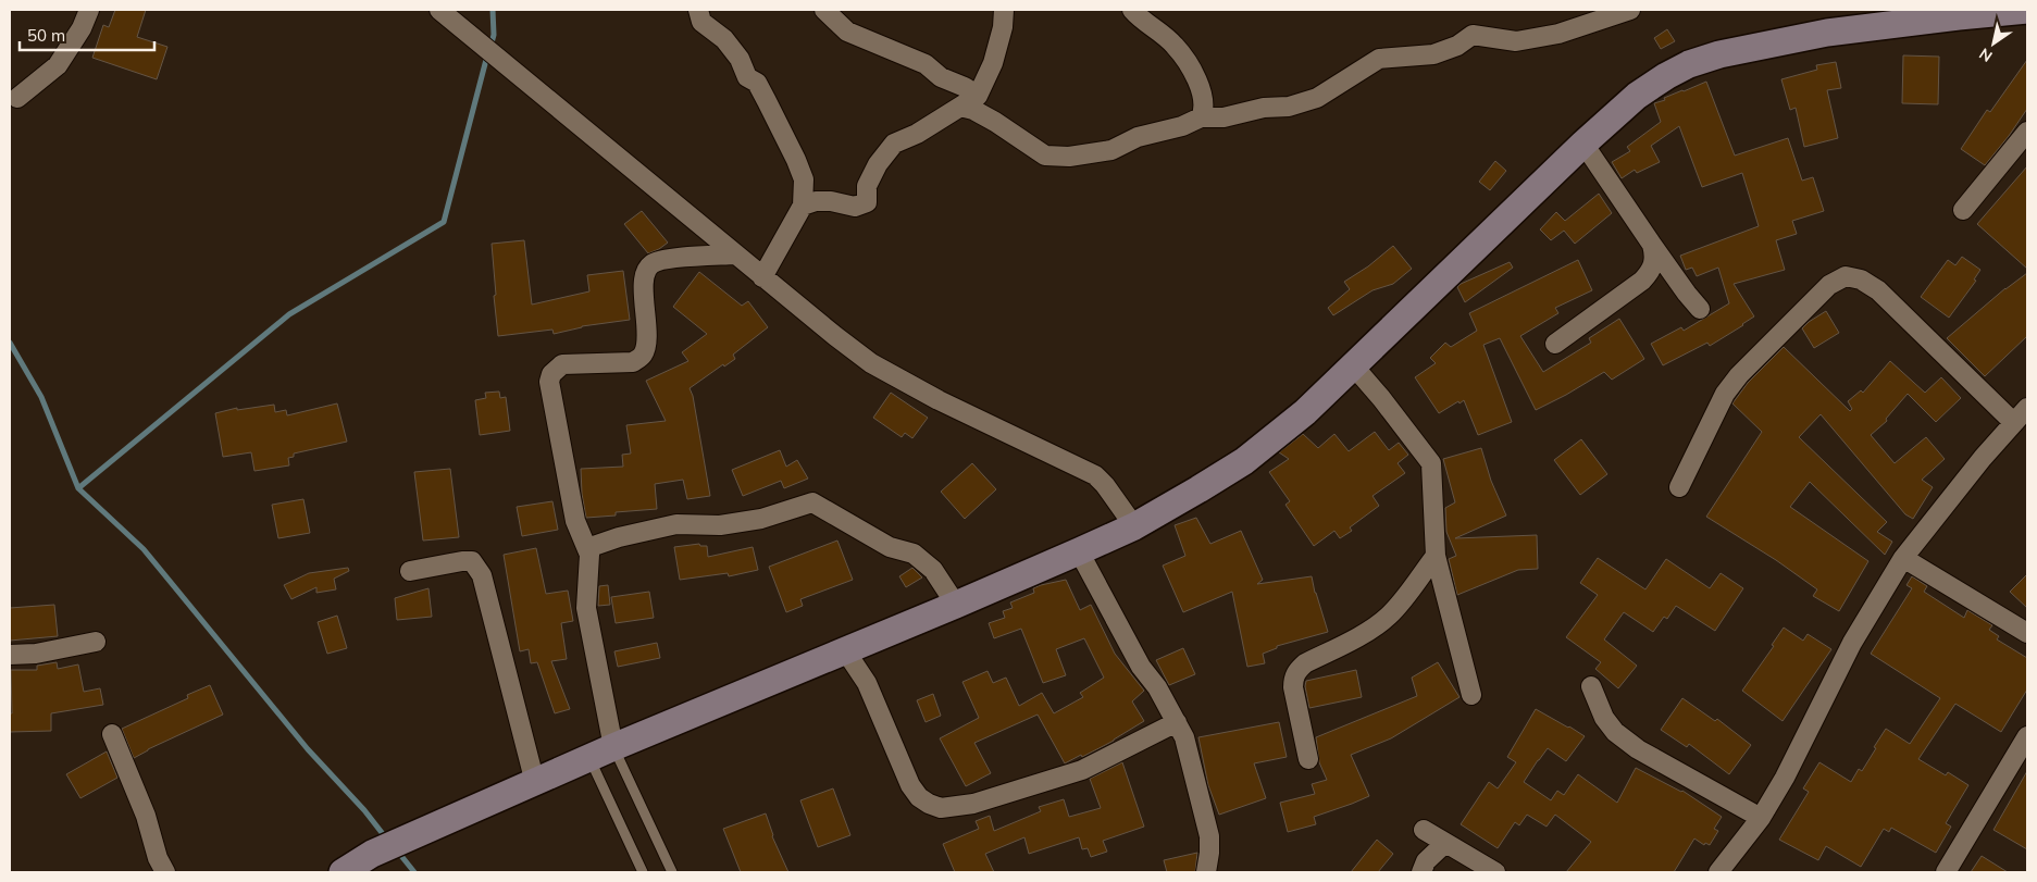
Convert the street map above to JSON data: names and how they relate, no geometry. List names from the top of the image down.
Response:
{
  "scale_bar": "50 m",
  "north": "bottom left"
}
